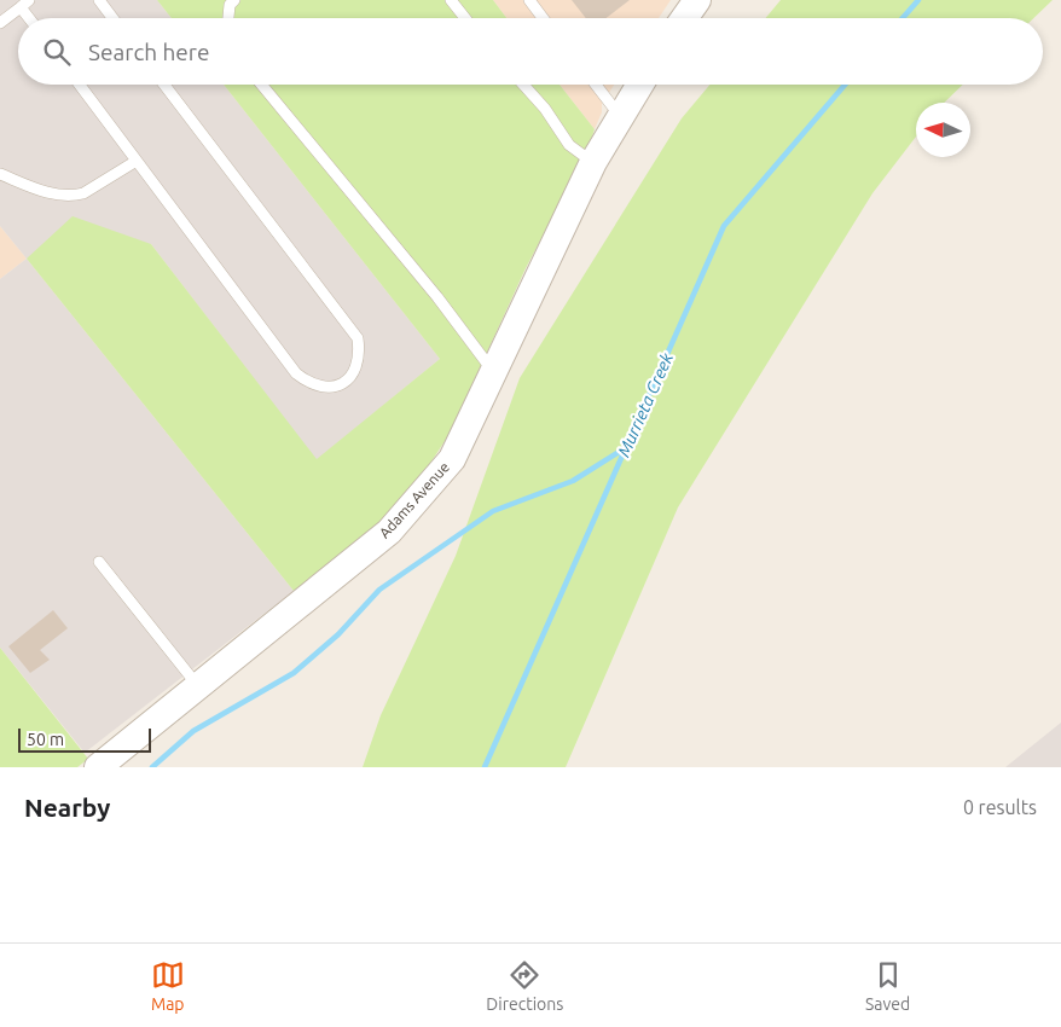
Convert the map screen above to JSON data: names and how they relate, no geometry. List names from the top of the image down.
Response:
{
  "streets": {
    "street": ["Adams Avenue"]
  },
  "water": ["Murrieta Creek"],
  "scale_bar": "50 m",
  "north": "left",
  "page": {
    "search": "Search here",
    "scale": "50 m",
    "heading": ["Nearby", "0 results"],
    "nav": ["Map", "Directions", "Saved"]
  }
}
